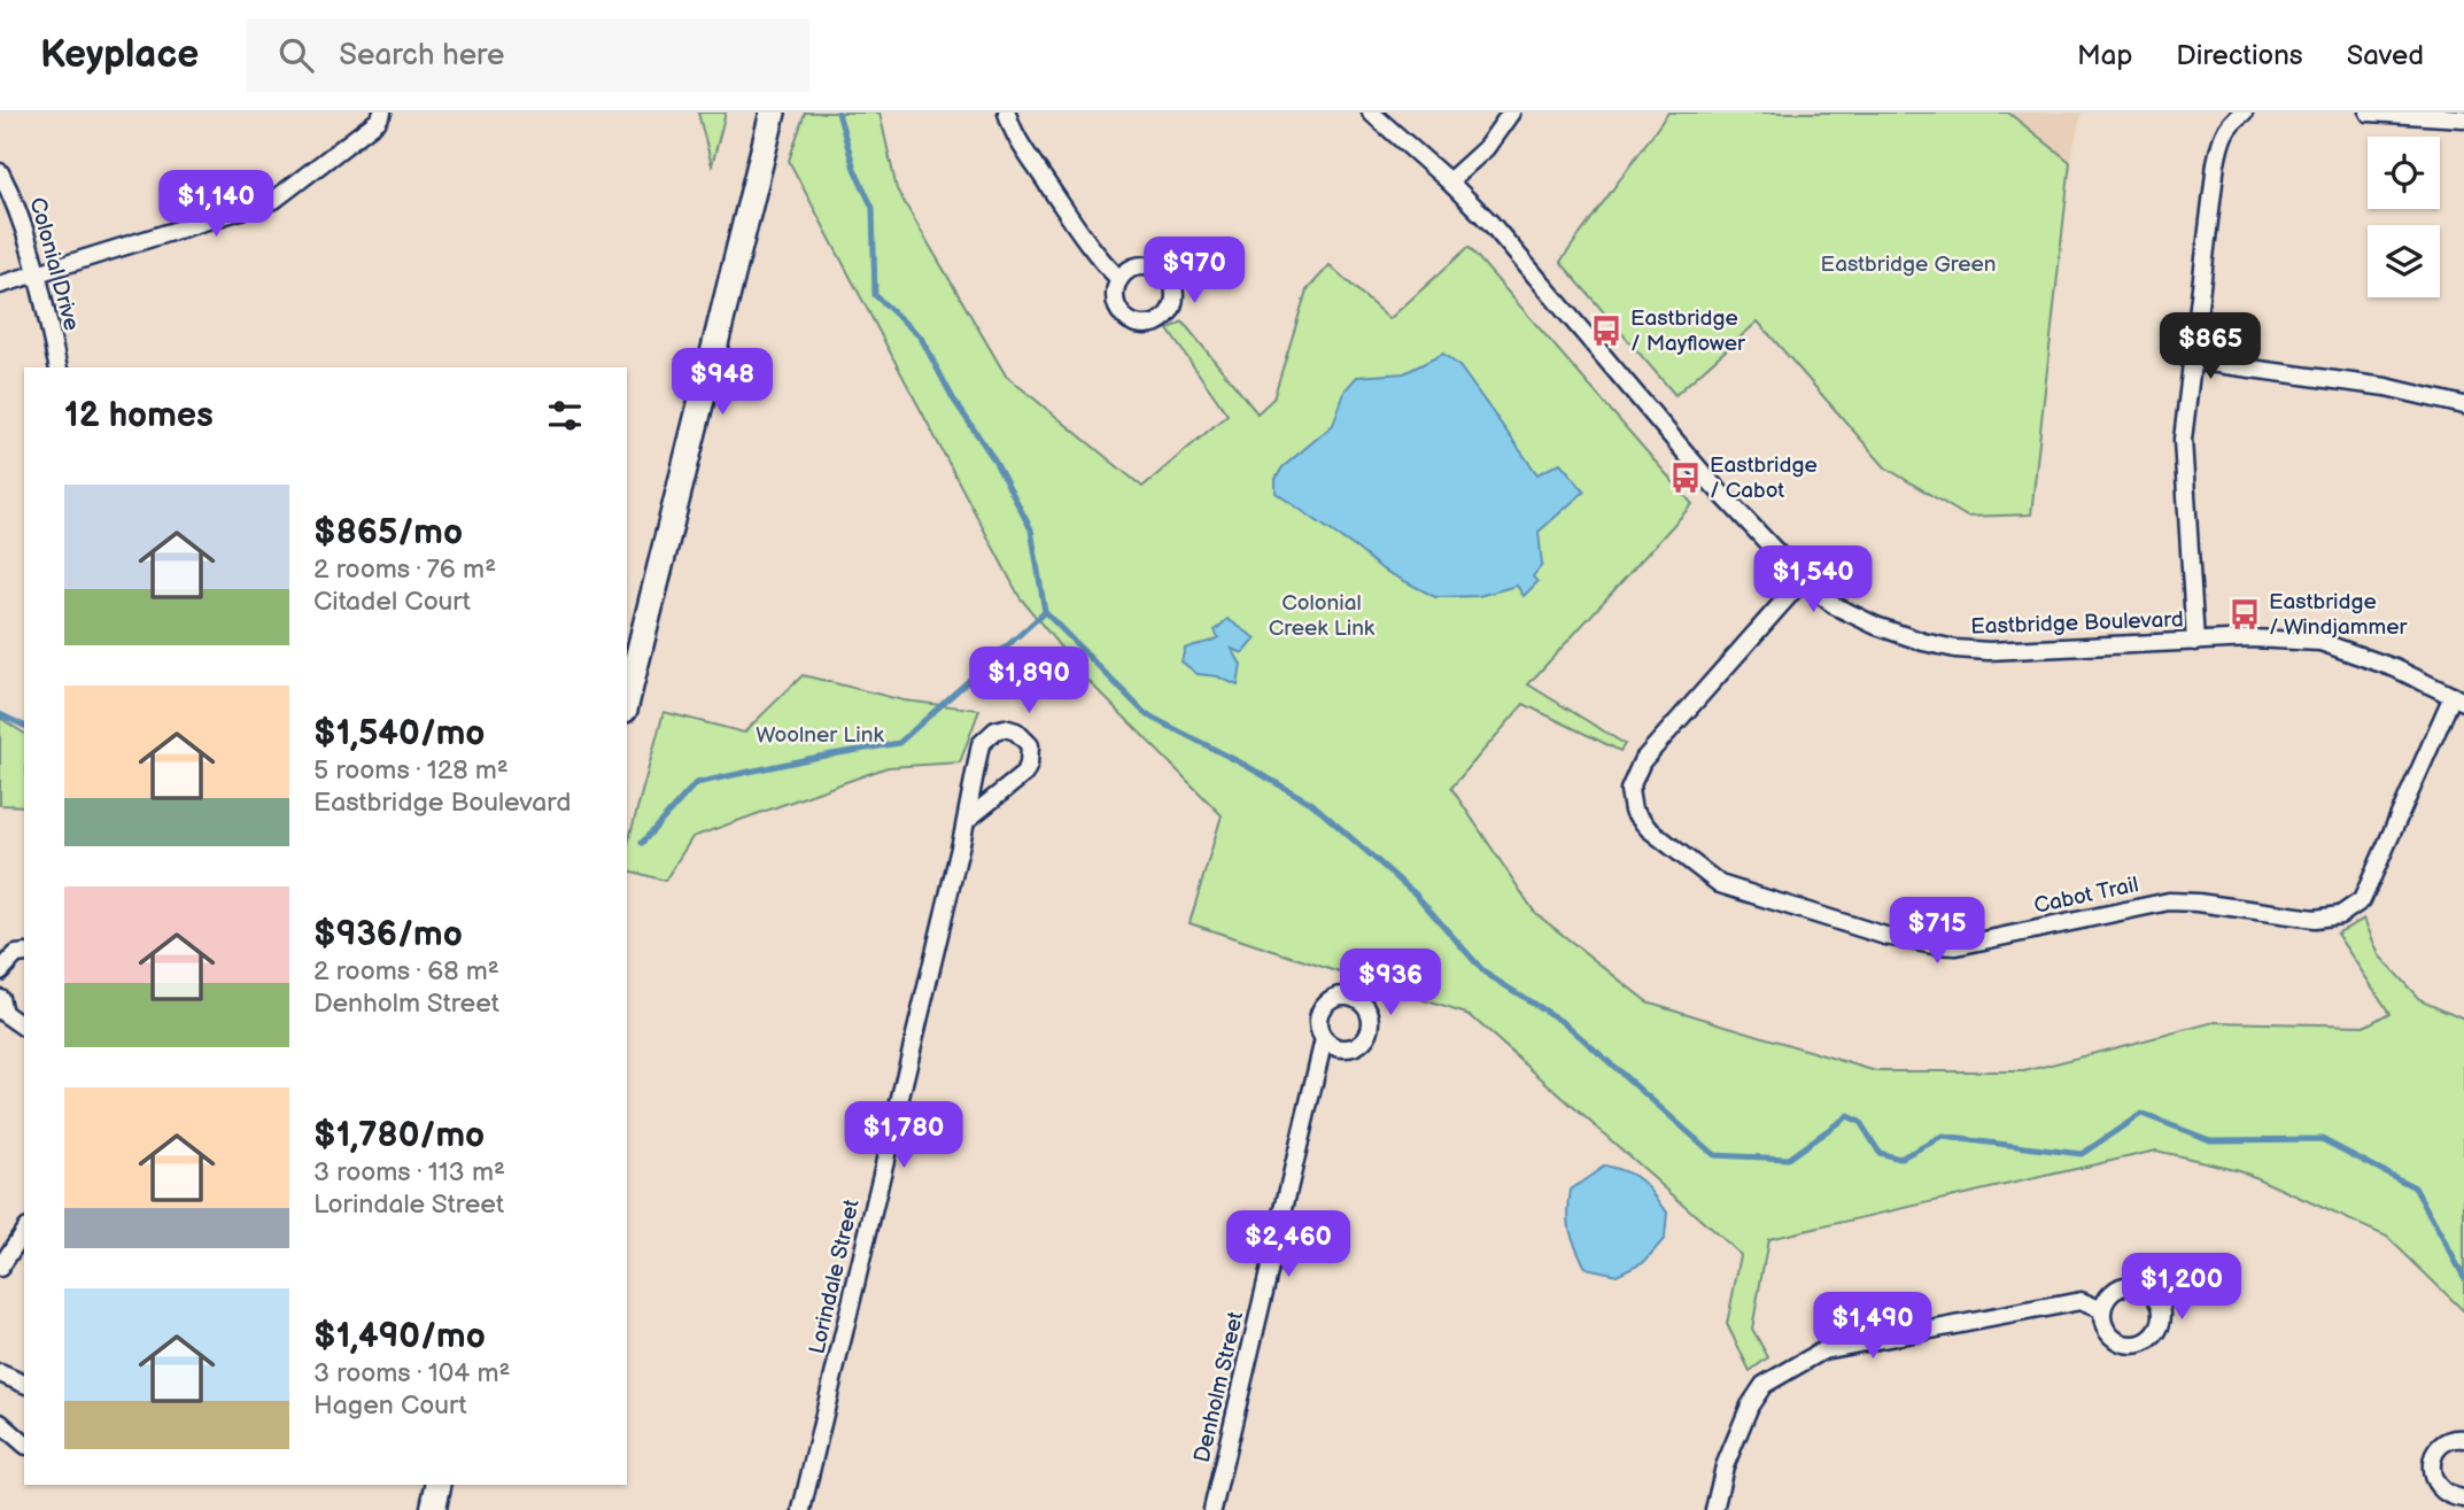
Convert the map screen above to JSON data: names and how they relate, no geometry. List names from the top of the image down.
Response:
{
  "streets": {
    "street": [
      "Colonial Drive",
      "Eastbridge Boulevard",
      "Cabot Trail",
      "Lorindale Street",
      "Denholm Street"
    ]
  },
  "crossings": [
    ["Eastbridge Boulevard", "Cabot Trail"]
  ],
  "parks": ["Eastbridge Green", "Colonial Creek Link", "Woolner Link"],
  "places": {
    "bus stop": ["Eastbridge / Mayflower", "Eastbridge / Cabot", "Eastbridge / Windjammer"]
  },
  "page": {
    "header": "Keyplace",
    "search": "Search here",
    "nav": ["Map", "Directions", "Saved"],
    "price": [
      "$1,140",
      "$970",
      "$865",
      "$948",
      "$1,540",
      "$1,890",
      "$715",
      "$936",
      "$1,780",
      "$2,460",
      "$1,200",
      "$1,490"
    ],
    "heading": "12 homes",
    "list": [
      {
        "name": "$865/mo",
        "note": "2 rooms · 76 m² · Citadel Court"
      },
      {
        "name": "$1,540/mo",
        "note": "5 rooms · 128 m² · Eastbridge Boulevard"
      },
      {
        "name": "$936/mo",
        "note": "2 rooms · 68 m² · Denholm Street"
      },
      {
        "name": "$1,780/mo",
        "note": "3 rooms · 113 m² · Lorindale Street"
      },
      {
        "name": "$1,490/mo",
        "note": "3 rooms · 104 m² · Hagen Court"
      }
    ]
  }
}
